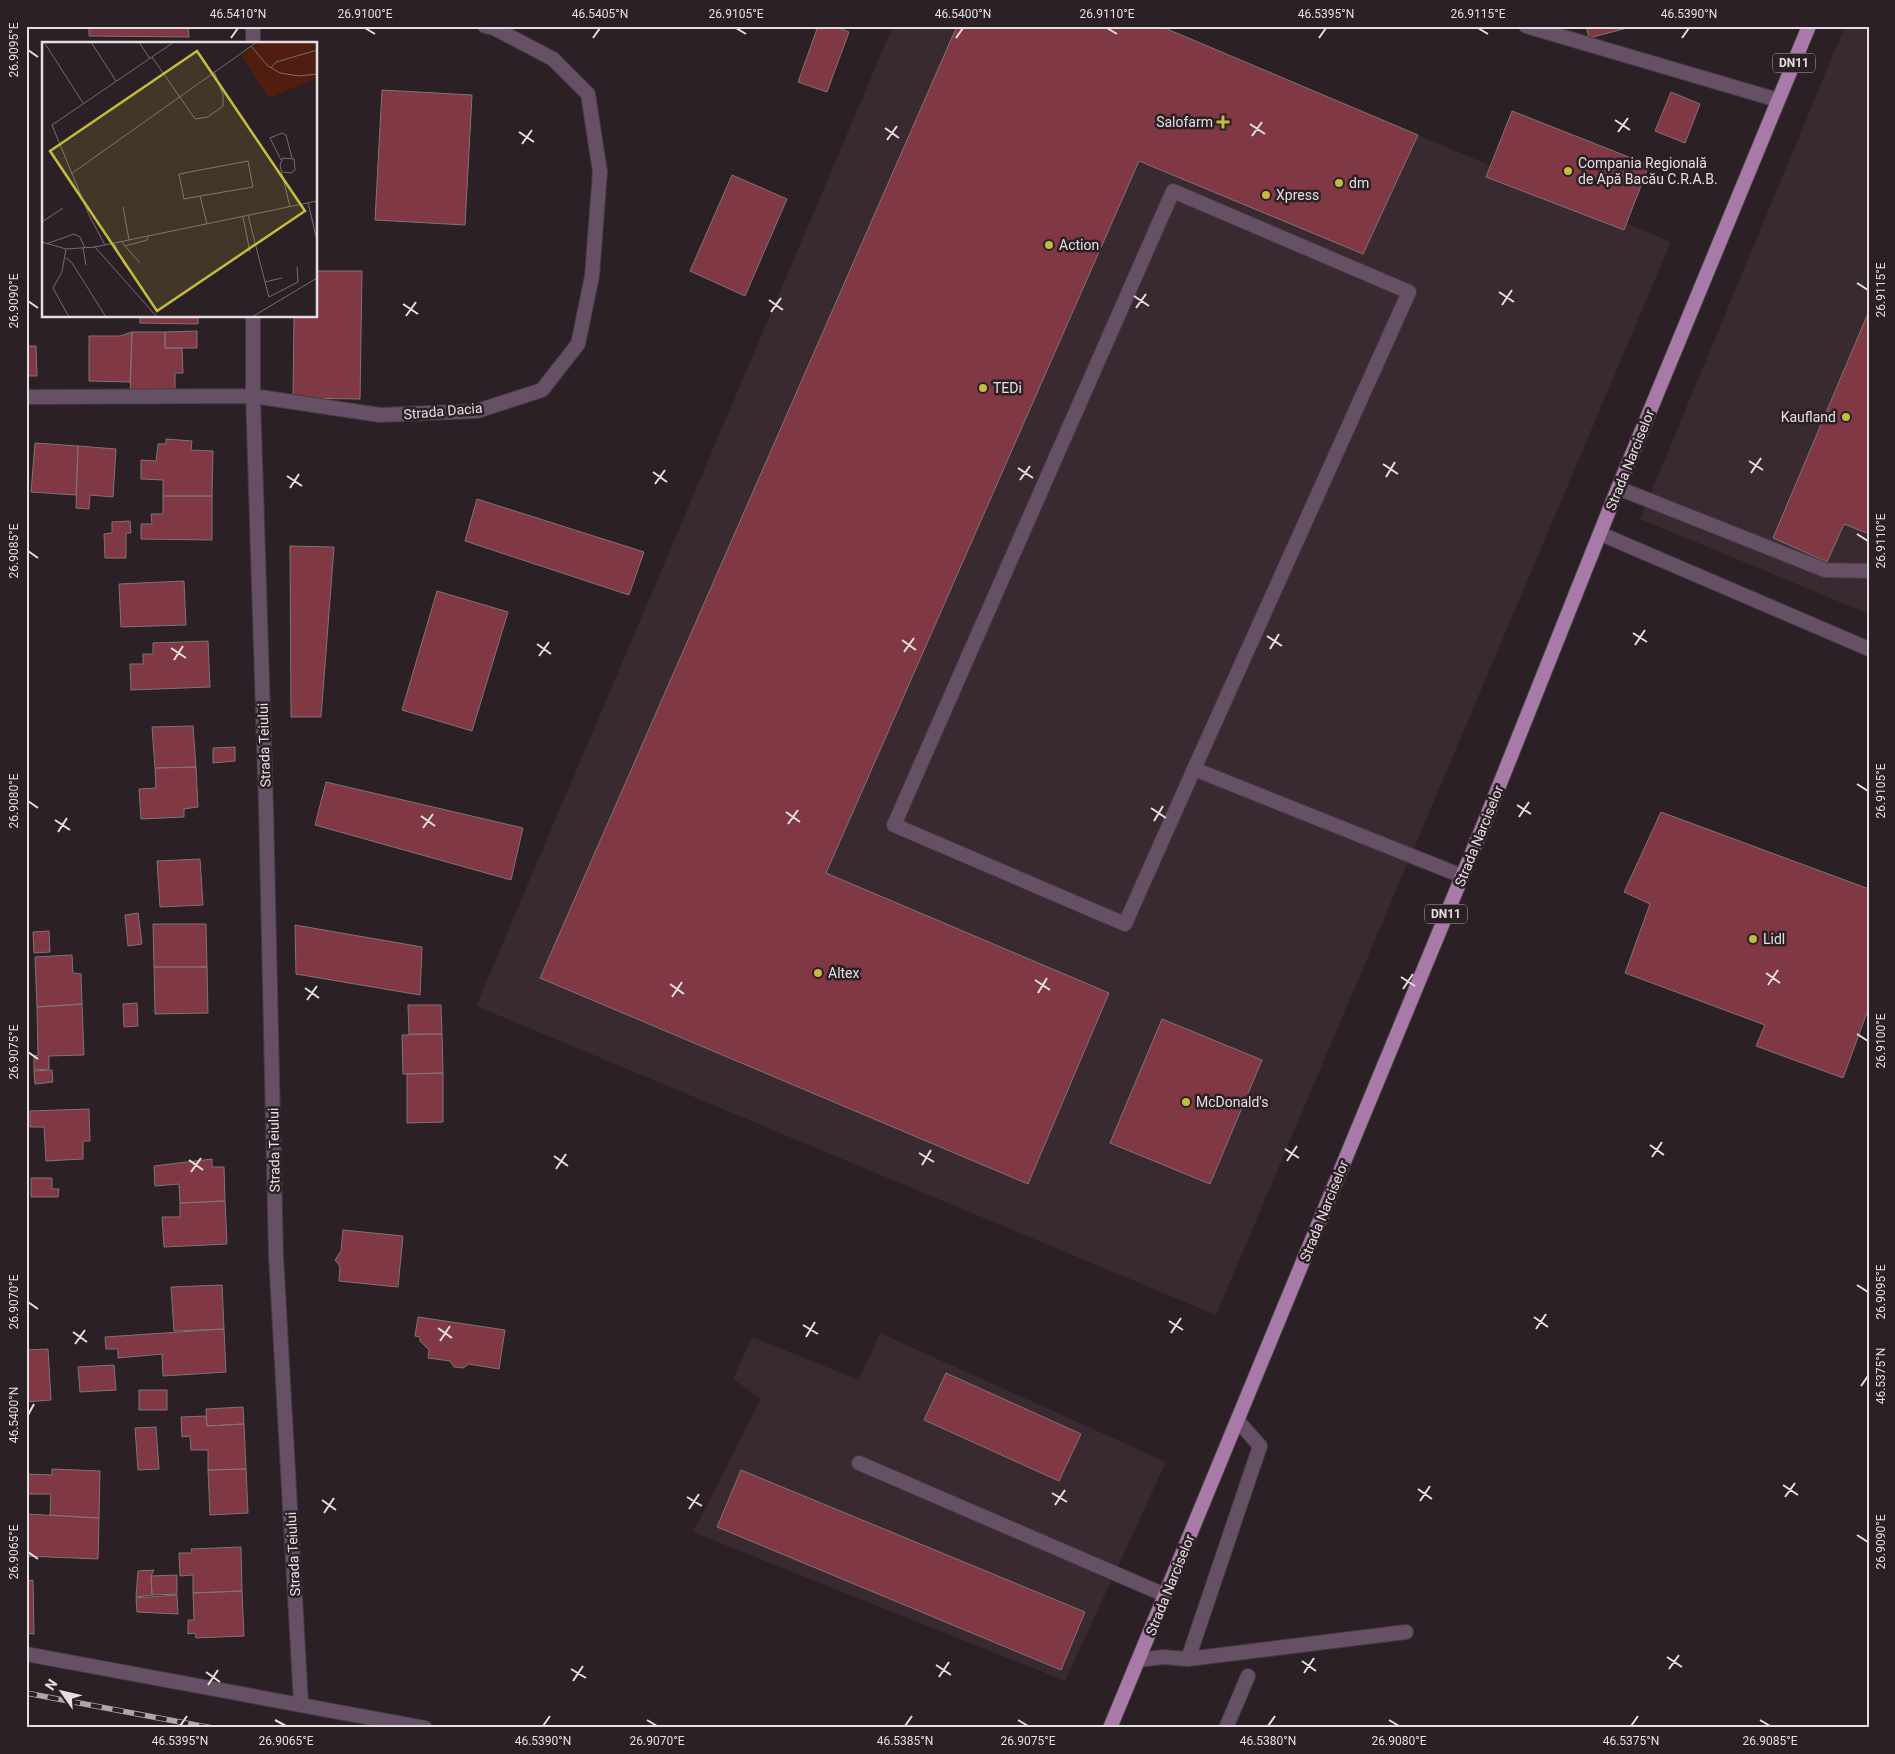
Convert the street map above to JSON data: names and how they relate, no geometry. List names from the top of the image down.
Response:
{
  "streets": {
    "main road": ["DN11", "Strada Narciselor"],
    "street": ["Strada Dacia", "Strada Teiului"]
  },
  "crossings": [
    ["Strada Dacia", "Strada Teiului"]
  ],
  "places": {
    "health": ["Salofarm"],
    "other": [
      "Compania Regională de Apă Bacău C.R.A.B.",
      "dm",
      "Xpress",
      "Action",
      "TEDi",
      "Kaufland",
      "Lidl",
      "Altex",
      "McDonald's"
    ]
  },
  "north": "top left",
  "coordinates": [
    "46.5410°N",
    "26.9100°E",
    "46.5405°N",
    "26.9105°E",
    "46.5400°N",
    "26.9110°E",
    "46.5395°N",
    "26.9115°E",
    "46.5390°N",
    "26.9095°E",
    "26.9090°E",
    "26.9085°E",
    "26.9080°E",
    "26.9075°E",
    "26.9070°E",
    "46.5375°N",
    "26.9065°E",
    "46.5385°N",
    "46.5380°N"
  ]
}
